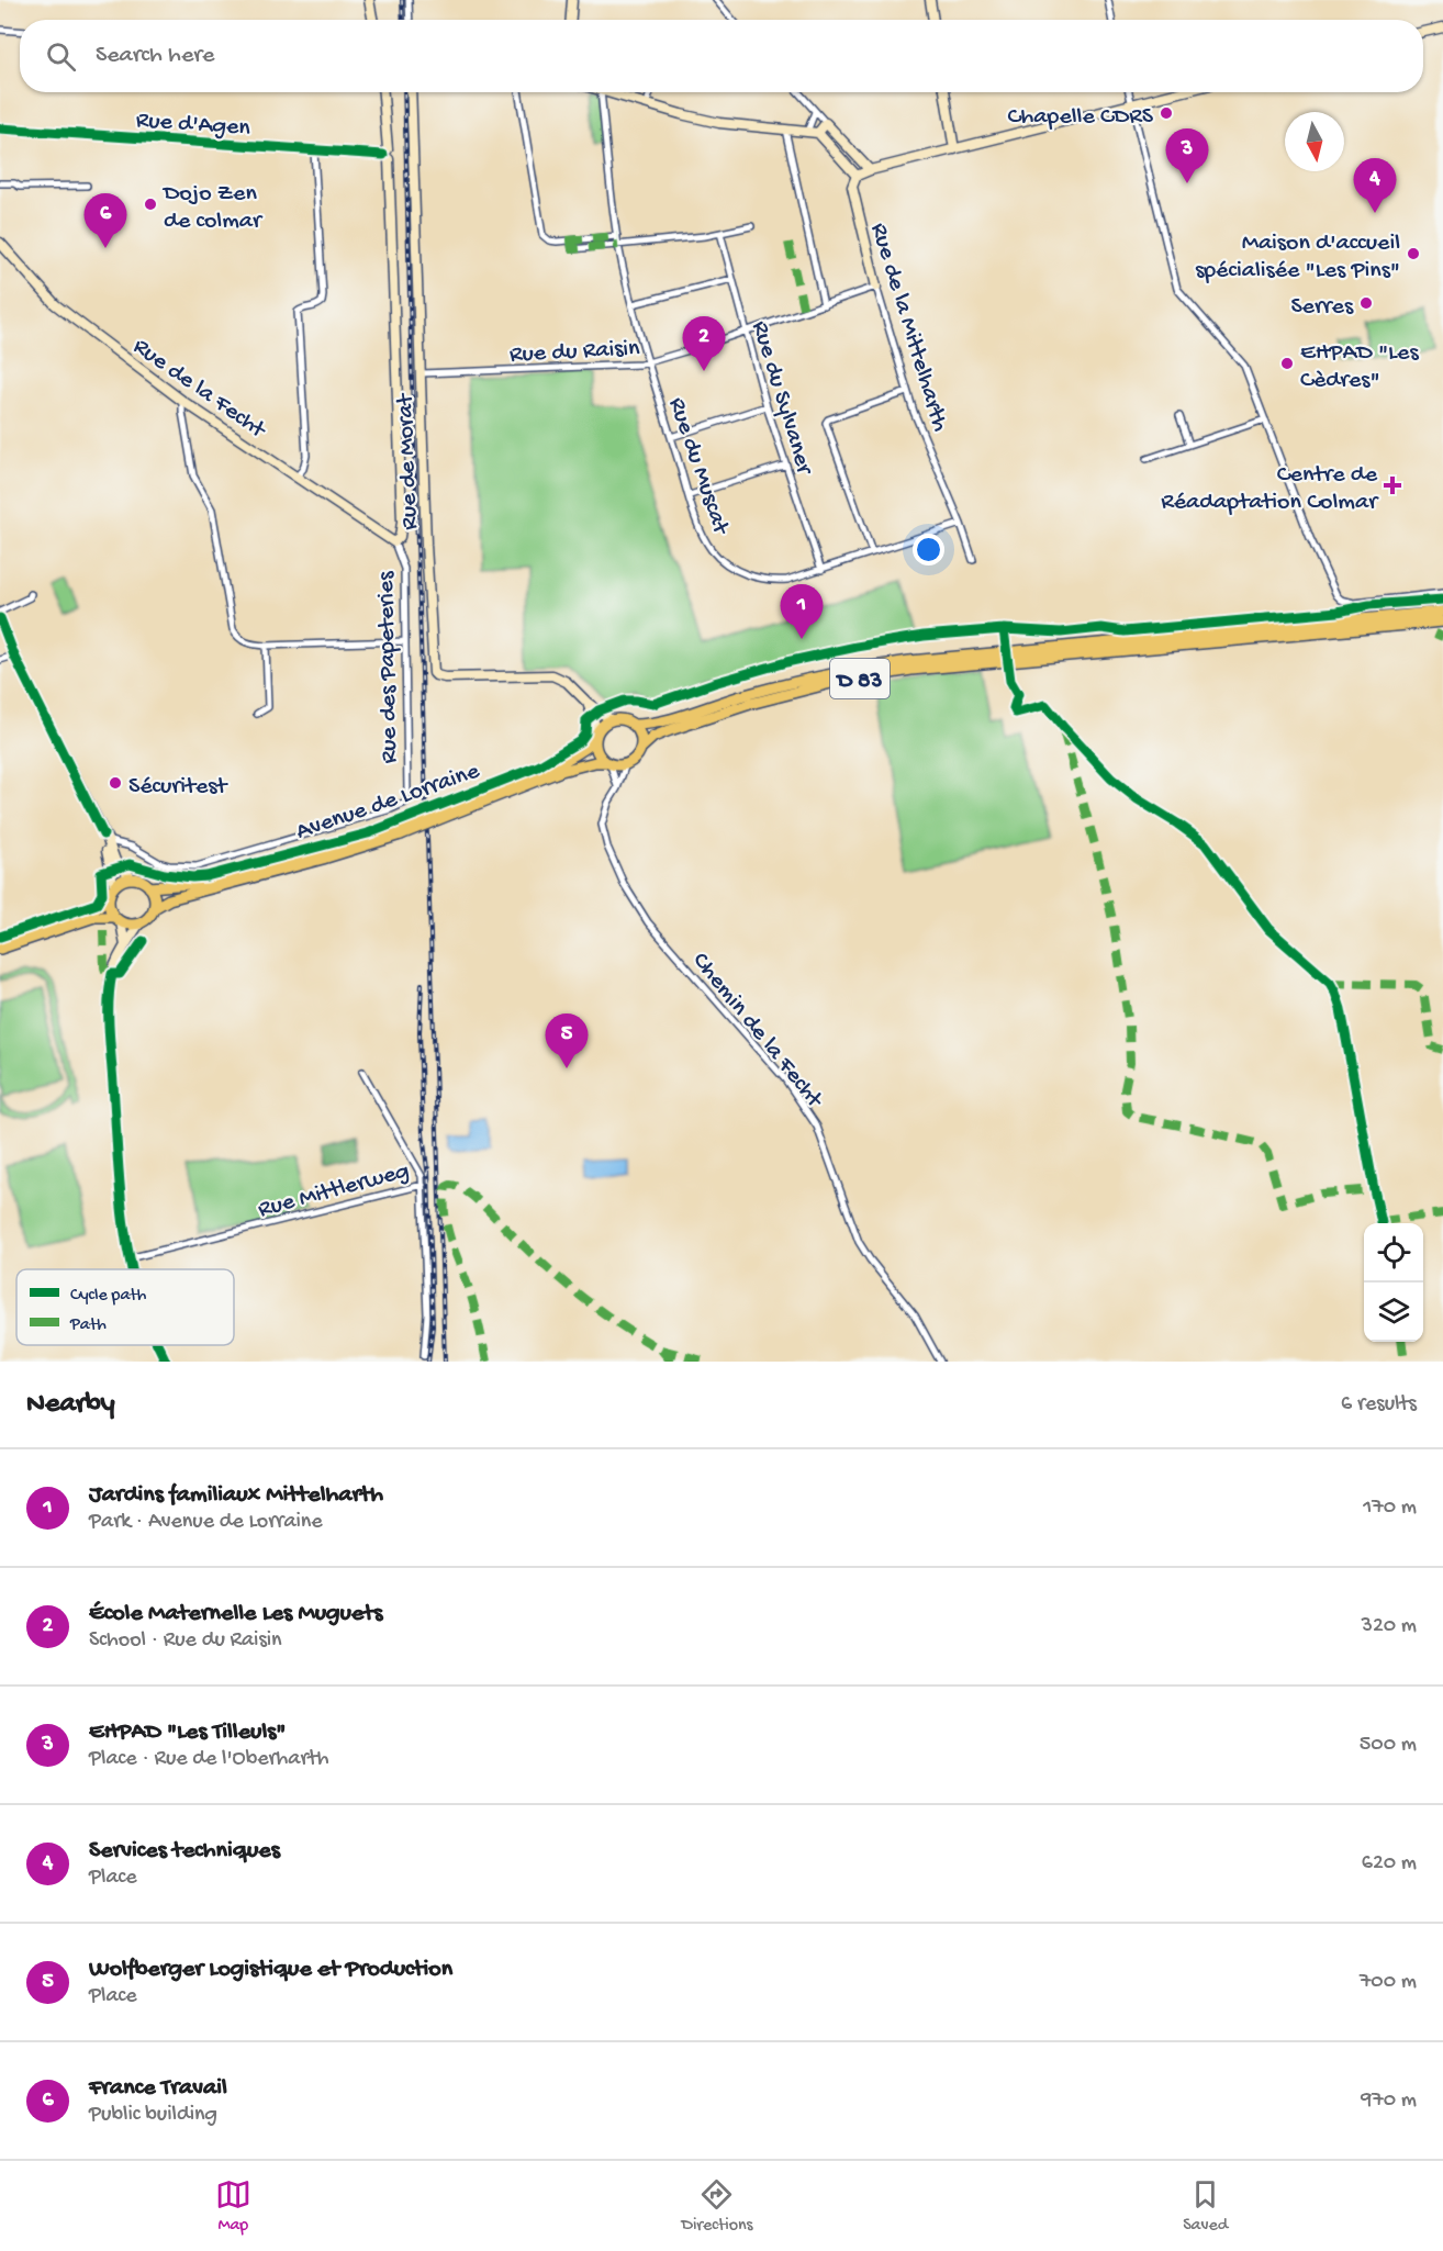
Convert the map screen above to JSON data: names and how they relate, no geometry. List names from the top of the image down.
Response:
{
  "streets": {
    "main road": ["D 83", "Avenue de Lorraine"],
    "street": [
      "Rue d'Agen",
      "Rue de la Mittelharth",
      "Rue du Raisin",
      "Rue de la Fecht",
      "Rue du Sylvaner",
      "Rue de Morat",
      "Rue du Muscat",
      "Rue des Papeteries",
      "Chemin de la Fecht",
      "Rue Mittlerweg"
    ]
  },
  "crossings": [
    ["Rue d'Agen", "Rue des Papeteries"],
    ["Rue de la Mittelharth", "Rue du Raisin"],
    ["Rue de la Mittelharth", "Rue du Muscat"],
    ["Rue du Raisin", "Rue du Sylvaner"],
    ["Rue du Raisin", "Rue de Morat"],
    ["Rue du Raisin", "Rue du Muscat"],
    ["Rue de la Fecht", "Rue des Papeteries"],
    ["Rue du Sylvaner", "Rue du Muscat"],
    ["Rue de Morat", "D 83"],
    ["Rue de Morat", "Avenue de Lorraine"],
    ["Rue de Morat", "Chemin de la Fecht"],
    ["D 83", "Avenue de Lorraine"],
    ["D 83", "Chemin de la Fecht"],
    ["Avenue de Lorraine", "Chemin de la Fecht"]
  ],
  "places": {
    "other": [
      "Chapelle CDRS",
      "Dojo Zen de colmar",
      "Maison d'accueil spécialisée \"Les Pins\"",
      "Serres",
      "EHPAD \"Les Cèdres\"",
      "Sécuritest"
    ],
    "health": ["Centre de Réadaptation Colmar"]
  },
  "legend": ["Cycle path", "Path"],
  "north": "bottom",
  "page": {
    "search": "Search here",
    "pins": [
      "3",
      "4",
      "6",
      "2",
      "1",
      "5"
    ],
    "heading": ["Nearby", "6 results"],
    "list": [
      {
        "mark": "1",
        "name": "Jardins familiaux Mittelharth",
        "note": "Park · Avenue de Lorraine",
        "value": "170 m"
      },
      {
        "mark": "2",
        "name": "École Maternelle Les Muguets",
        "note": "School · Rue du Raisin",
        "value": "320 m"
      },
      {
        "mark": "3",
        "name": "EHPAD \"Les Tilleuls\"",
        "note": "Place · Rue de l'Oberharth",
        "value": "500 m"
      },
      {
        "mark": "4",
        "name": "Services techniques",
        "note": "Place",
        "value": "620 m"
      },
      {
        "mark": "5",
        "name": "Wolfberger Logistique et Production",
        "note": "Place",
        "value": "700 m"
      },
      {
        "mark": "6",
        "name": "France Travail",
        "note": "Public building",
        "value": "970 m"
      }
    ],
    "nav": ["Map", "Directions", "Saved"]
  }
}
